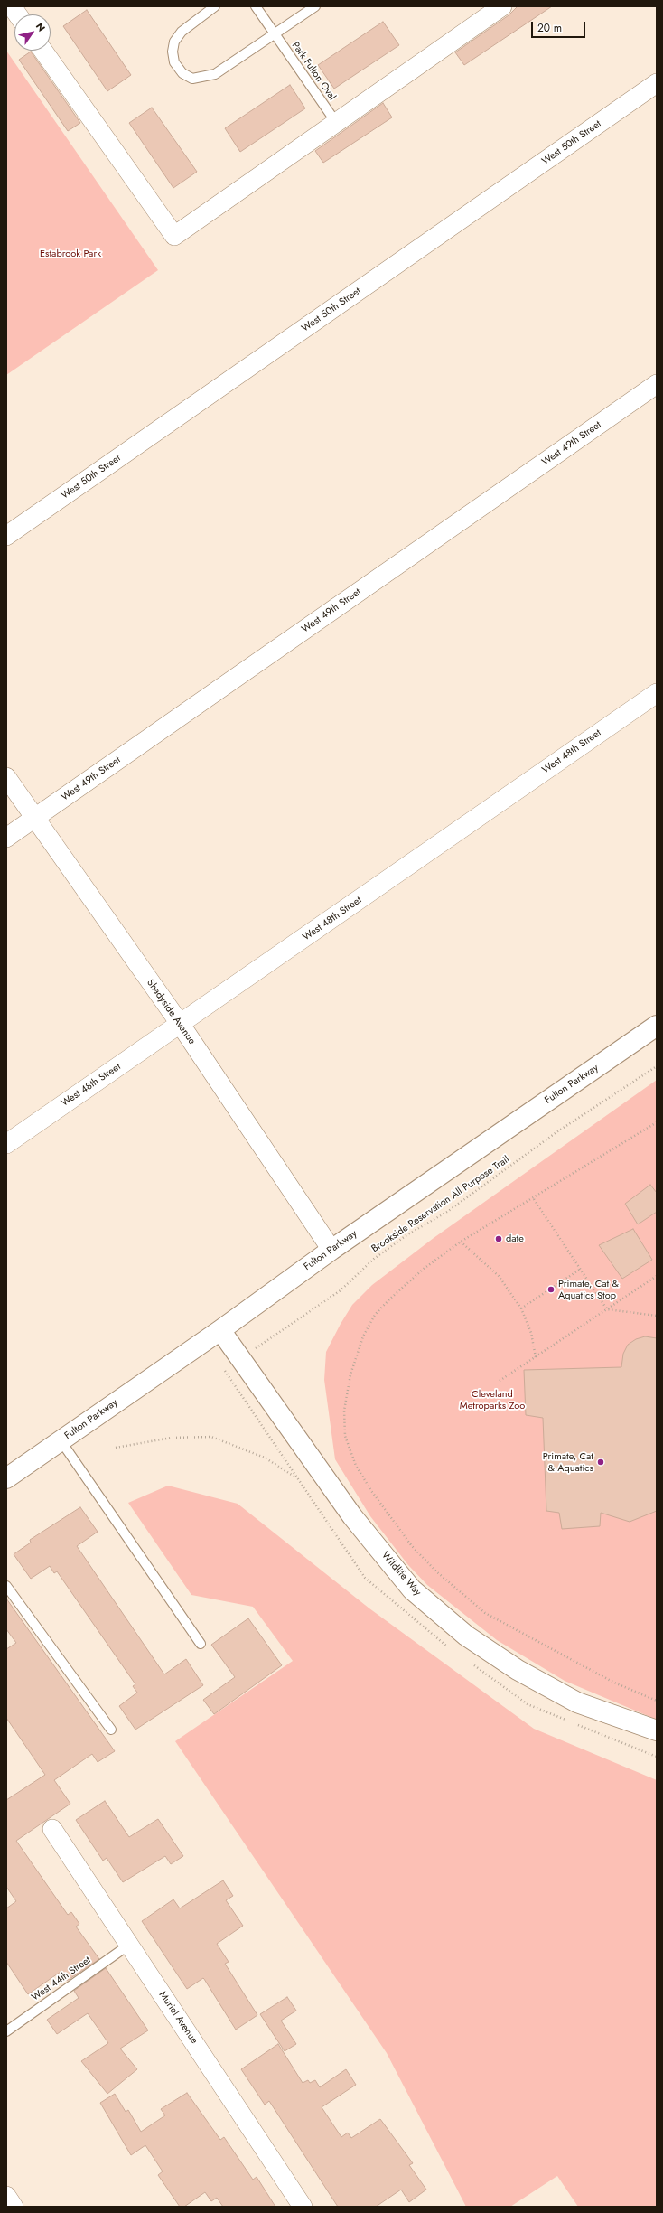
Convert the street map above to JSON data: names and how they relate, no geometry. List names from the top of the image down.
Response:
{
  "streets": {
    "street": [
      "West 50th Street",
      "West 49th Street",
      "West 48th Street",
      "Shadyside Avenue",
      "Fulton Parkway",
      "Wildlife Way",
      "Muriel Avenue"
    ],
    "lane": ["Park Fulton Oval", "West 44th Street"],
    "path": ["Brookside Reservation All Purpose Trail"]
  },
  "crossings": [
    ["West 49th Street", "Shadyside Avenue"],
    ["West 48th Street", "Shadyside Avenue"],
    ["Shadyside Avenue", "Fulton Parkway"],
    ["Fulton Parkway", "Wildlife Way"],
    ["West 44th Street", "Muriel Avenue"]
  ],
  "parks": ["Estabrook Park", "Cleveland Metroparks Zoo"],
  "places": ["date", "Primate, Cat & Aquatics Stop", "Primate, Cat & Aquatics"],
  "scale_bar": "20 m",
  "north": "top right"
}
